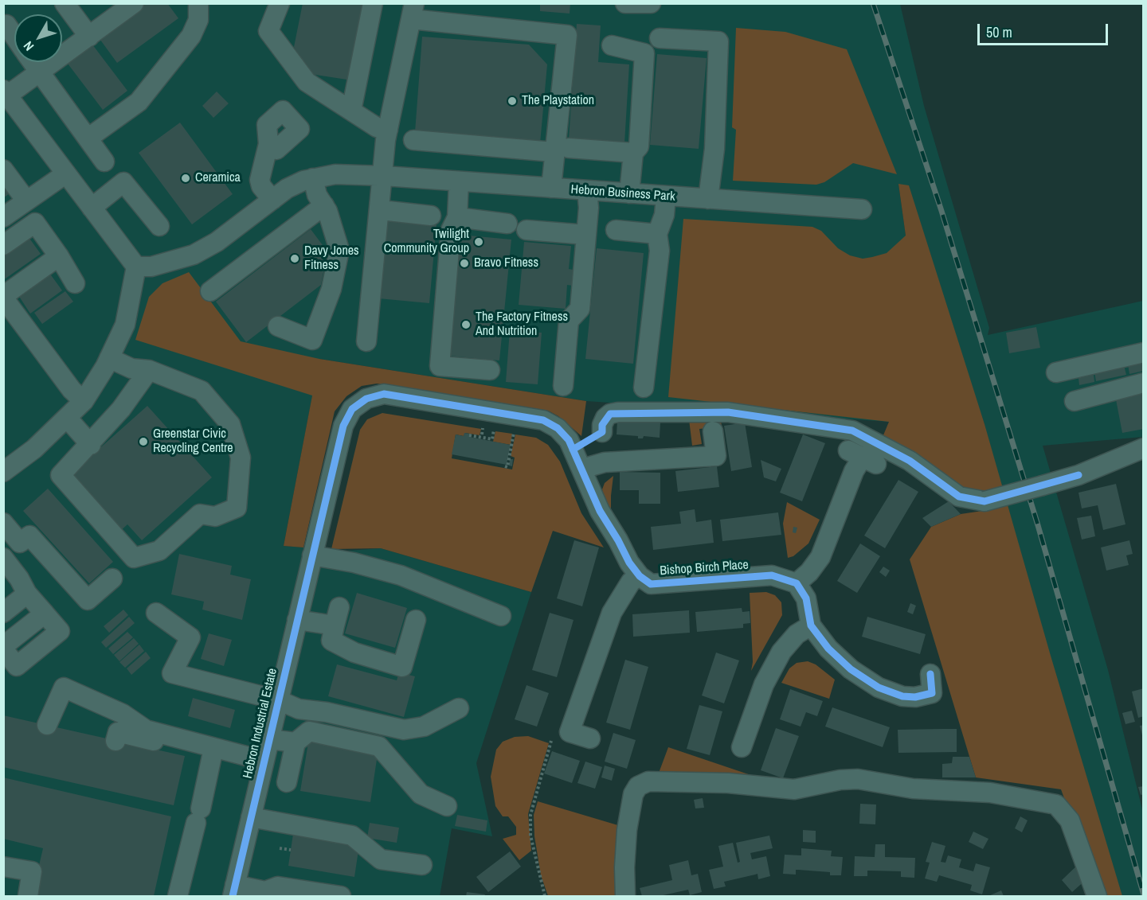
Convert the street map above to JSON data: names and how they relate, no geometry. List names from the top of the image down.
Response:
{
  "streets": {
    "street": ["Hebron Business Park", "Bishop Birch Place", "Hebron Industrial Estate"]
  },
  "places": [
    "The Playstation",
    "Ceramica",
    "Twilight Community Group",
    "Davy Jones Fitness",
    "Bravo Fitness",
    "The Factory Fitness And Nutrition",
    "Greenstar Civic Recycling Centre"
  ],
  "scale_bar": "50 m",
  "north": "bottom left"
}
